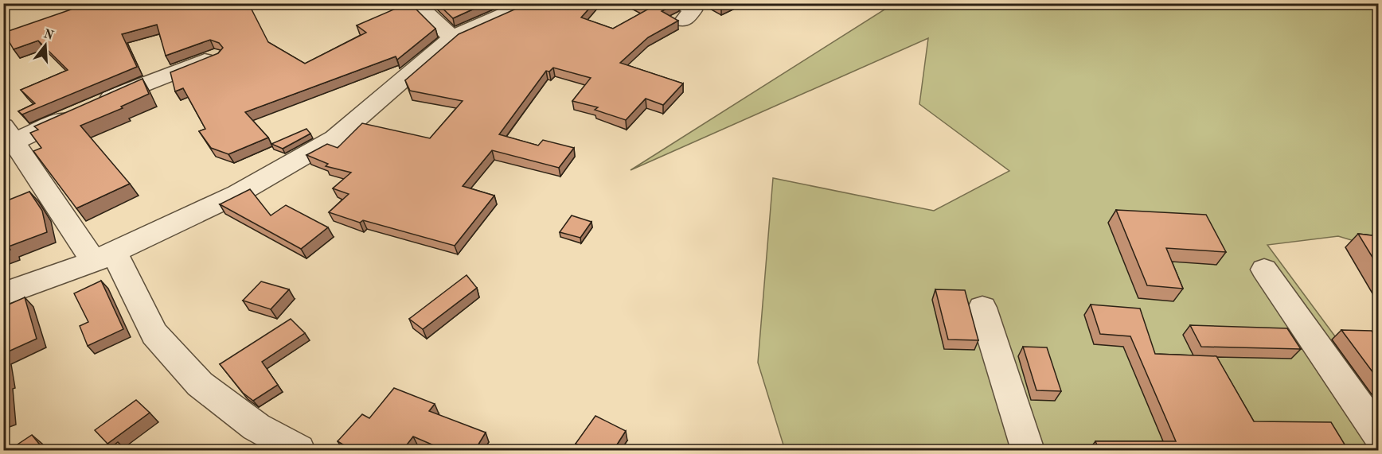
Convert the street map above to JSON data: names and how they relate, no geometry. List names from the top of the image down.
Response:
{
  "north": "top"
}
